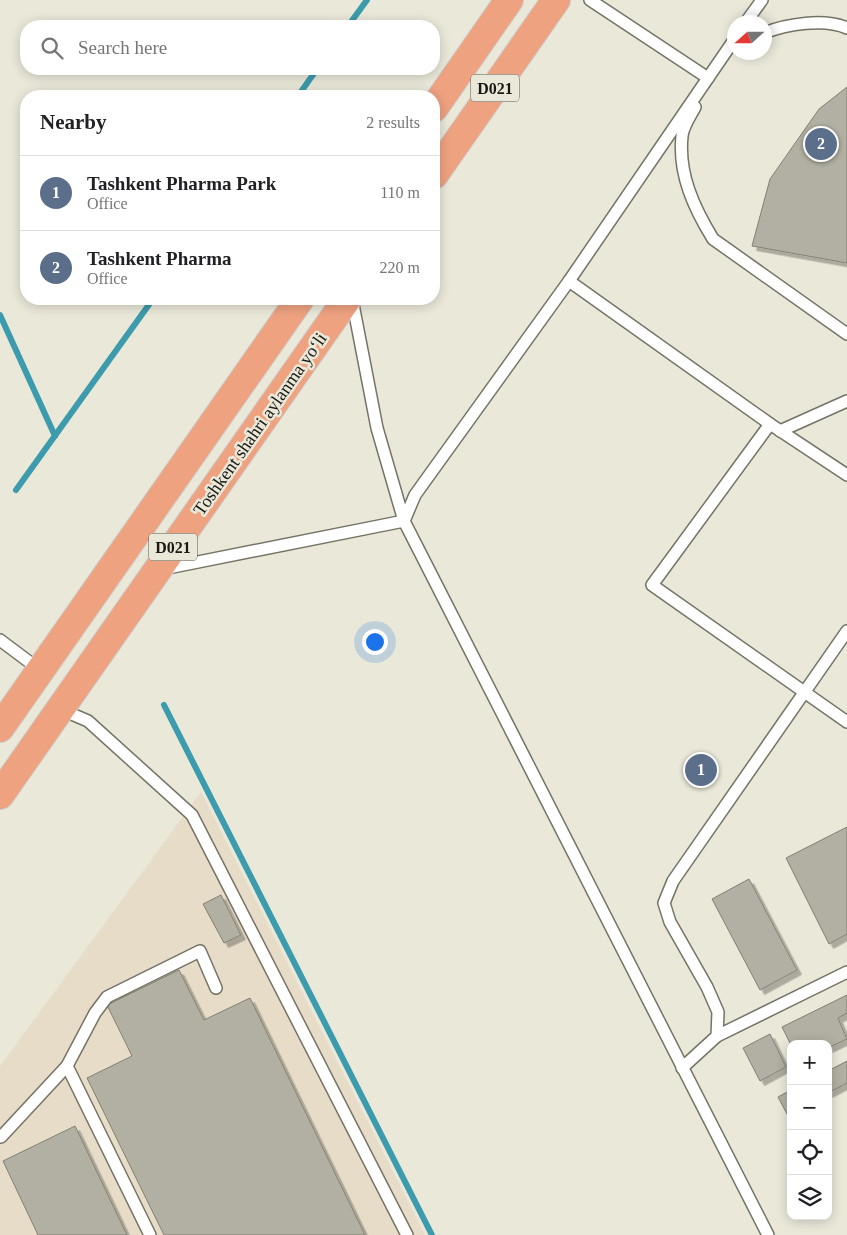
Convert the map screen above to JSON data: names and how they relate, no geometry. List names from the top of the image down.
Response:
{
  "streets": {
    "highway": ["D021", "Toshkent shahri aylanma yoʻli"]
  },
  "north": "left",
  "page": {
    "search": "Search here",
    "heading": ["Nearby", "2 results"],
    "pins": ["2", "1"],
    "list": [
      {
        "mark": "1",
        "name": "Tashkent Pharma Park",
        "note": "Office",
        "value": "110 m"
      },
      {
        "mark": "2",
        "name": "Tashkent Pharma",
        "note": "Office",
        "value": "220 m"
      }
    ],
    "map_buttons": ["+", "−"]
  }
}
